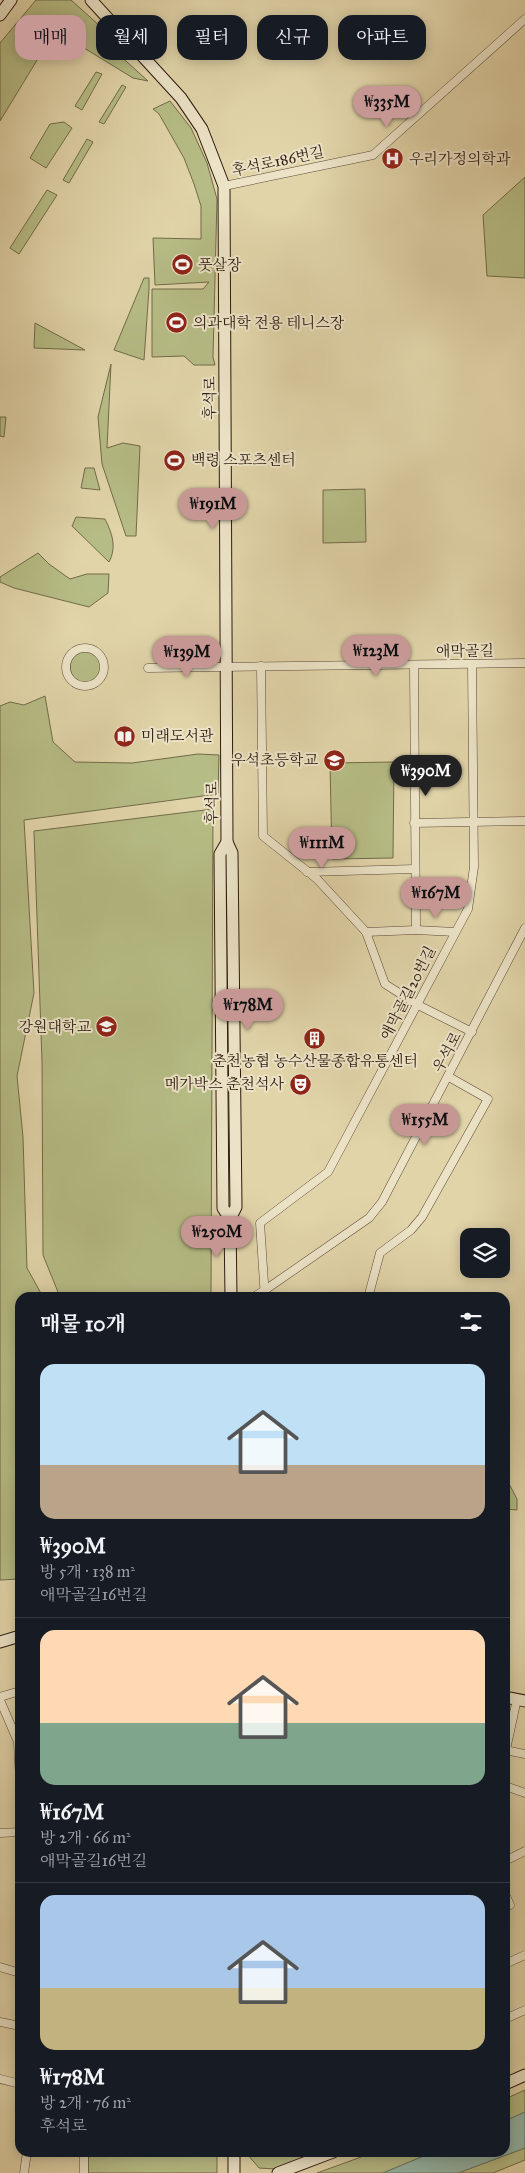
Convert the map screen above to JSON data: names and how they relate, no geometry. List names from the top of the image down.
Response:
{
  "streets": {
    "street": [
      "후석로186번길",
      "후석로",
      "애막골길",
      "애막골길20번길",
      "우석로"
    ]
  },
  "crossings": [
    ["후석로186번길", "후석로"],
    ["후석로", "애막골길"],
    ["애막골길", "애막골길20번길"]
  ],
  "places": {
    "hospital": ["우리가정의학과"],
    "sports": ["풋살장", "의과대학 전용 테니스장", "백령 스포츠센터"],
    "library": ["미래도서관"],
    "school or university": ["우석초등학교", "강원대학교"],
    "building": ["춘천농협 농수산물종합유통센터"],
    "theatre": ["메가박스 춘천석사"]
  },
  "page": {
    "chip": [
      "매매",
      "월세",
      "필터",
      "신규",
      "아파트"
    ],
    "price": [
      "₩335M",
      "₩191M",
      "₩123M",
      "₩139M",
      "₩390M",
      "₩111M",
      "₩167M",
      "₩178M",
      "₩155M",
      "₩250M"
    ],
    "heading": "매물 10개",
    "list": [
      {
        "name": "₩390M",
        "note": "방 5개 · 138 m² · 애막골길16번길"
      },
      {
        "name": "₩167M",
        "note": "방 2개 · 66 m² · 애막골길16번길"
      },
      {
        "name": "₩178M",
        "note": "방 2개 · 76 m² · 후석로"
      }
    ]
  }
}
